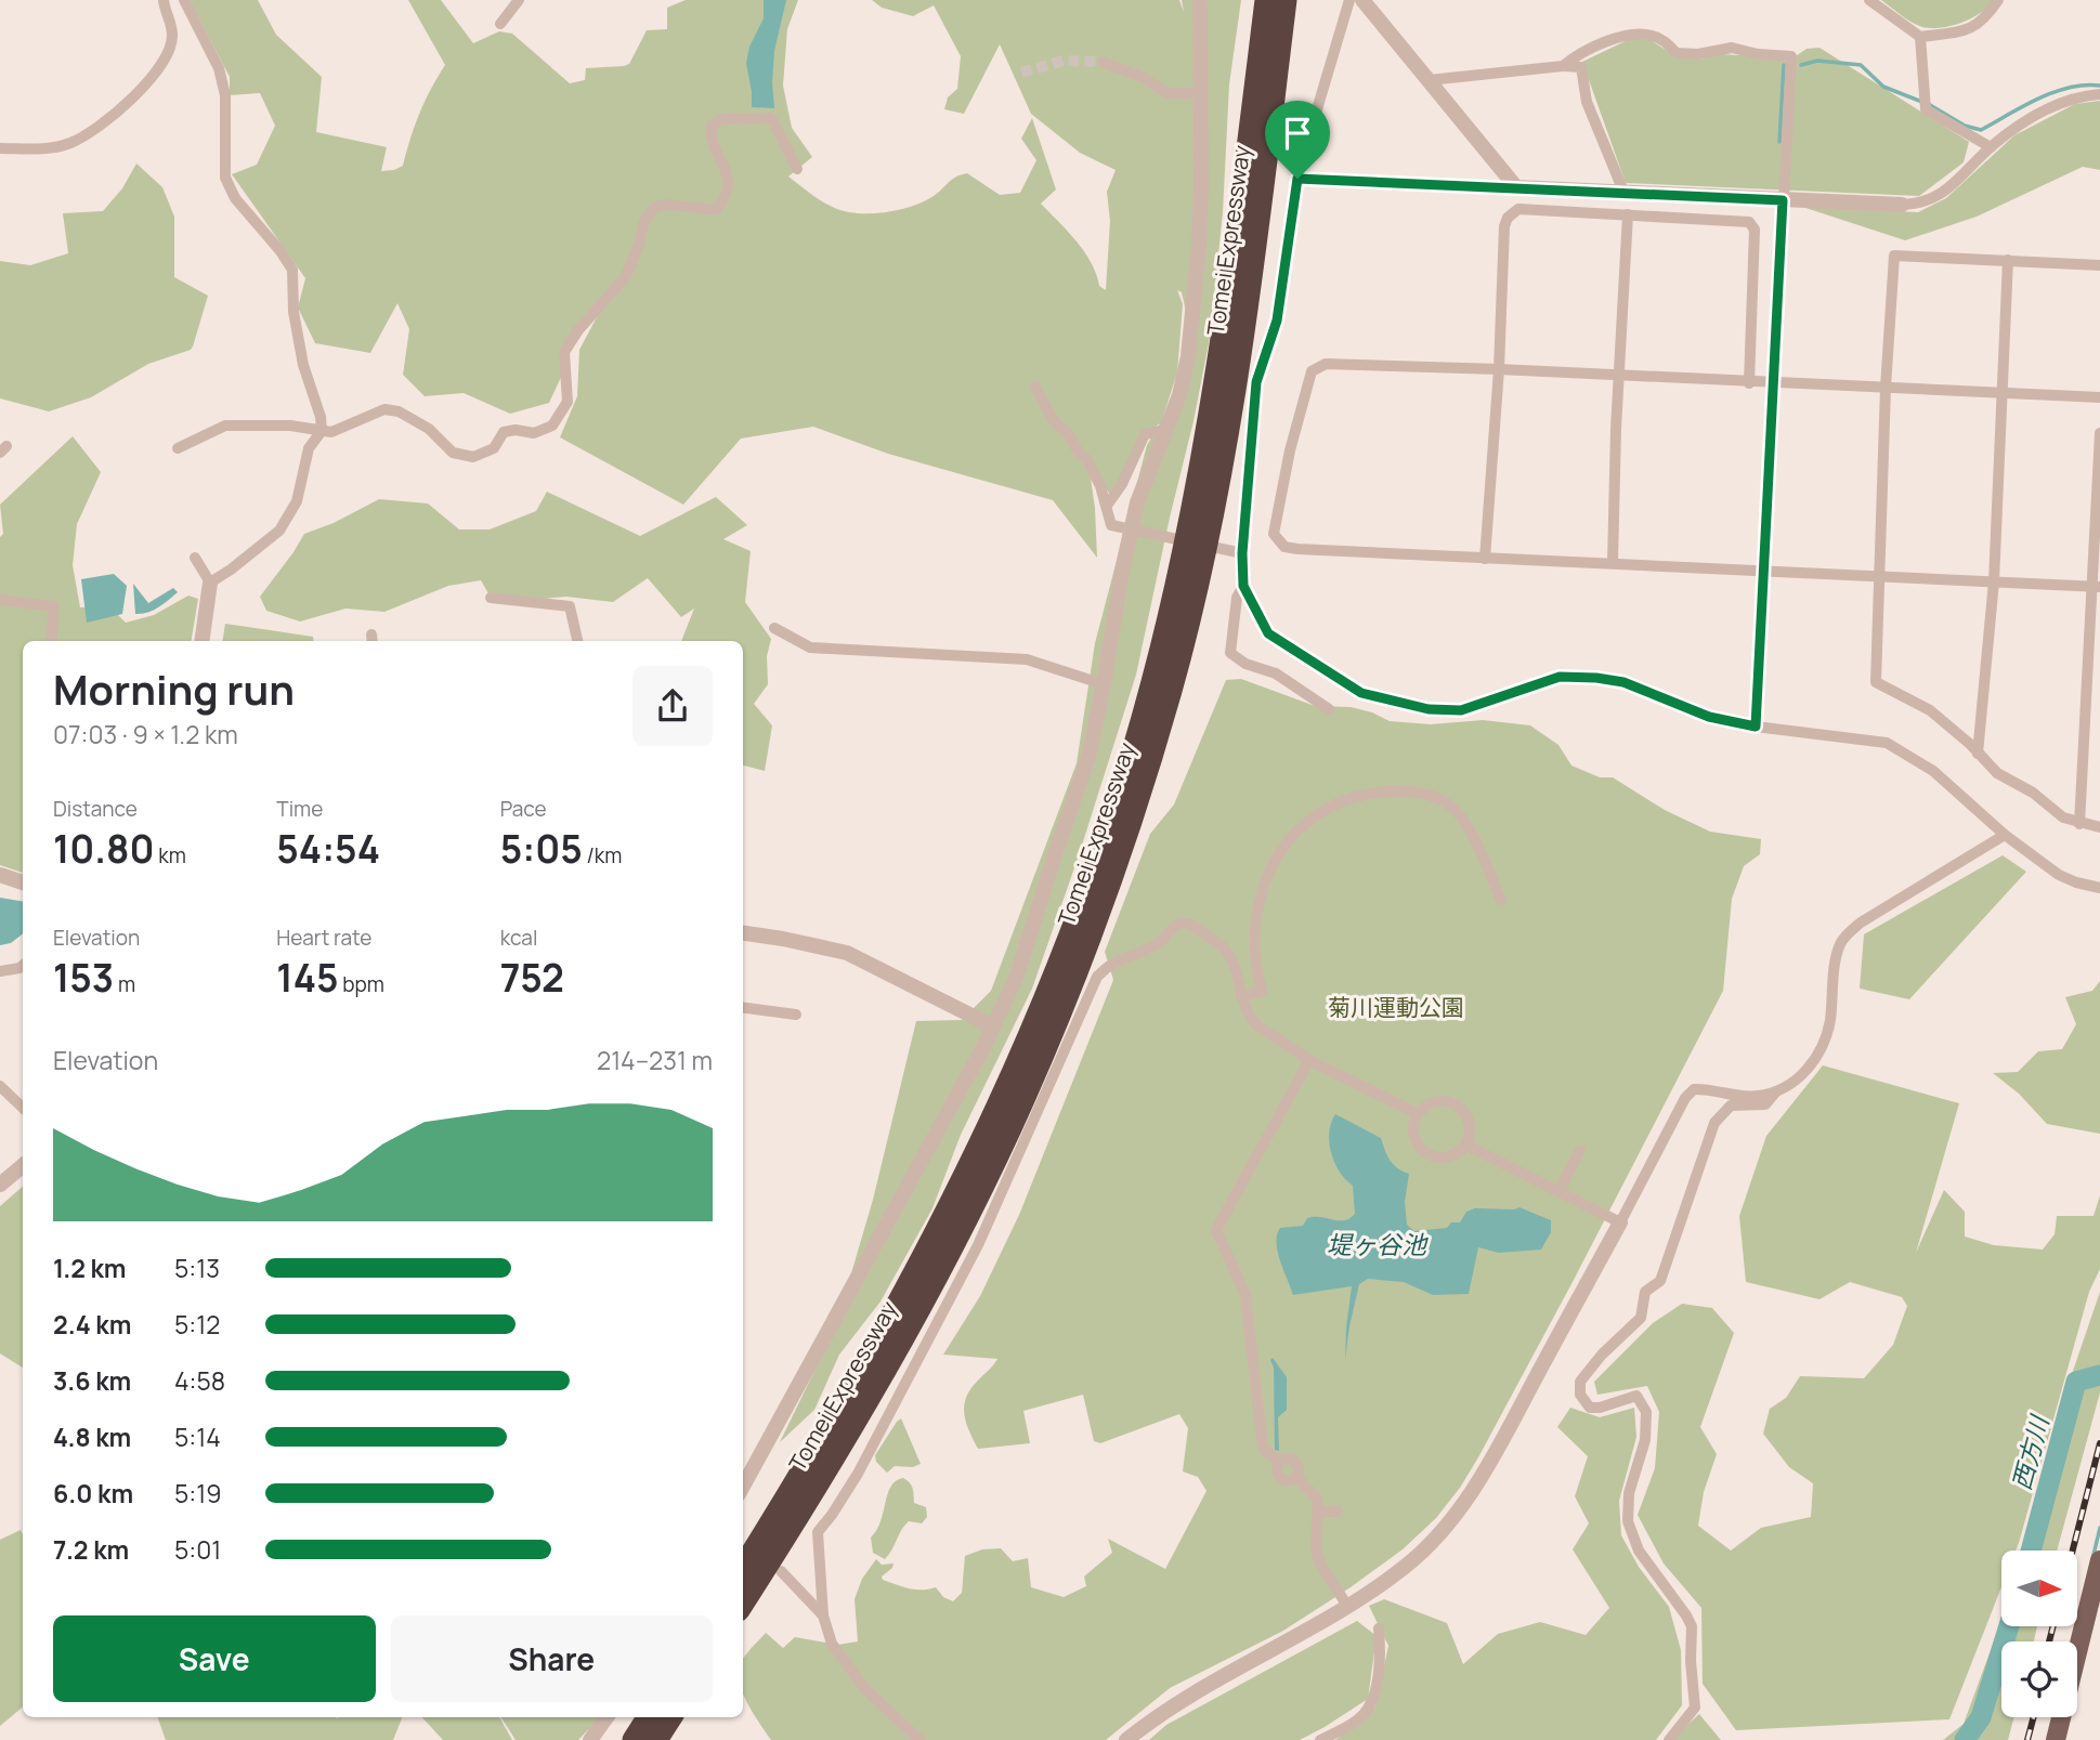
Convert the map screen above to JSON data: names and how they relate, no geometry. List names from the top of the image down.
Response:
{
  "streets": {
    "highway": ["Tomei Expressway"]
  },
  "water": ["堤ヶ谷池", "西方川"],
  "parks": ["菊川運動公園"],
  "north": "right",
  "page": {
    "heading": ["Morning run", "07:03 · 9 × 1.2 km"],
    "stats": [
      ["Distance", "10.80 km"],
      ["Time", "54:54"],
      ["Pace", "5:05 /km"],
      ["Elevation", "153 m"],
      ["Heart rate", "145 bpm"],
      ["kcal", "752"]
    ],
    "chart": ["Elevation", "214–231 m"],
    "list": [
      {
        "name": "1.2 km",
        "note": "5:13"
      },
      {
        "name": "2.4 km",
        "note": "5:12"
      },
      {
        "name": "3.6 km",
        "note": "4:58"
      },
      {
        "name": "4.8 km",
        "note": "5:14"
      },
      {
        "name": "6.0 km",
        "note": "5:19"
      },
      {
        "name": "7.2 km",
        "note": "5:01"
      }
    ],
    "buttons": ["Save", "Share"]
  }
}
